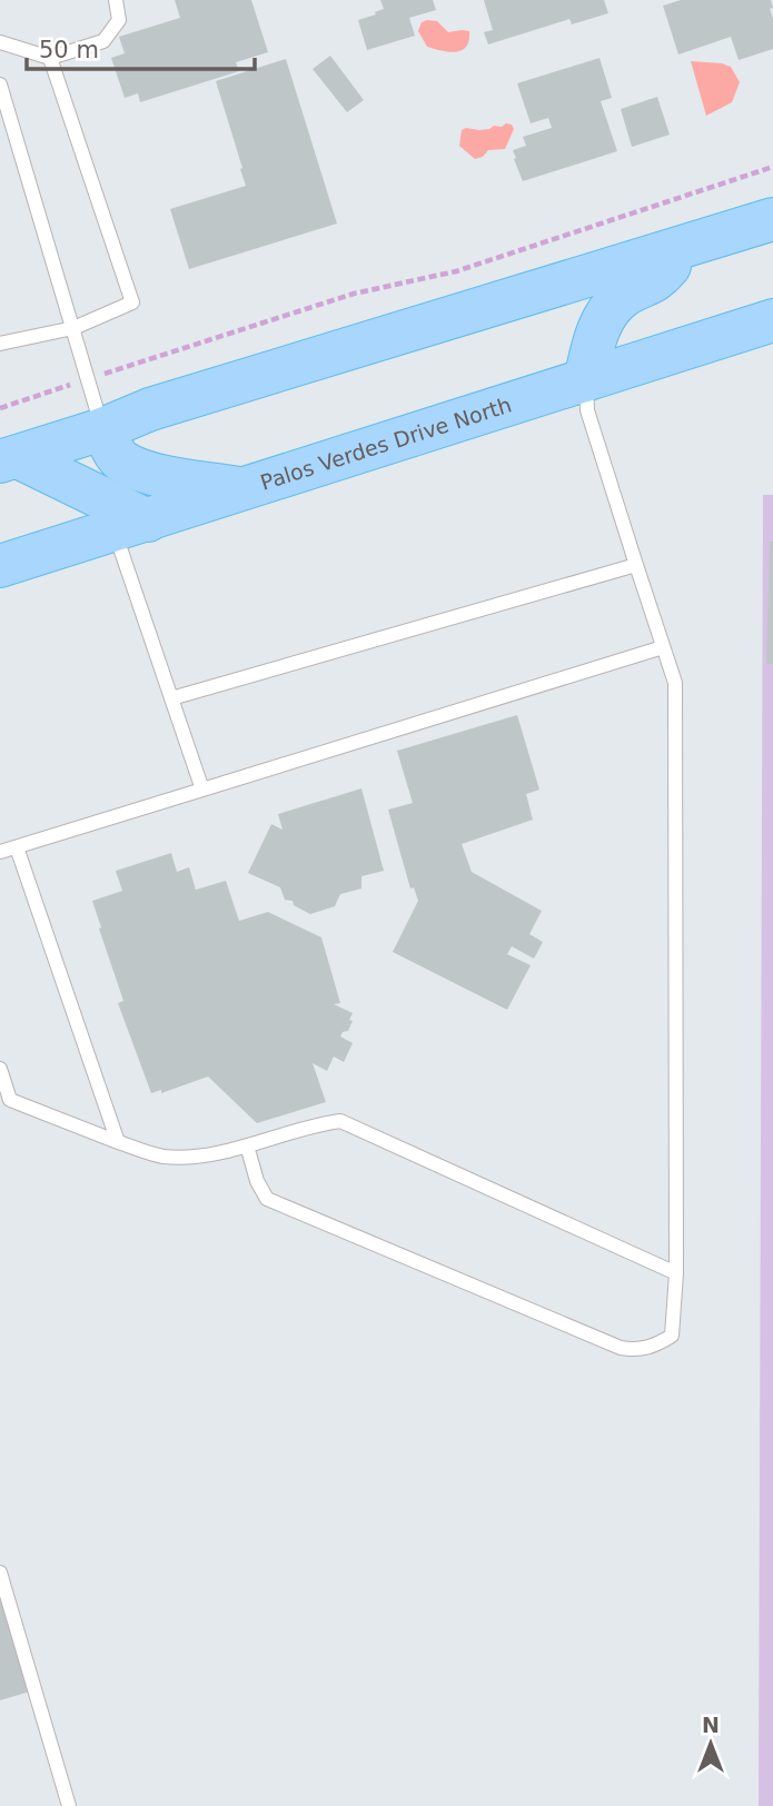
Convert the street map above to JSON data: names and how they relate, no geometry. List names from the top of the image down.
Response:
{
  "streets": {
    "main road": ["Palos Verdes Drive North"]
  },
  "scale_bar": "50 m",
  "north": "top"
}
